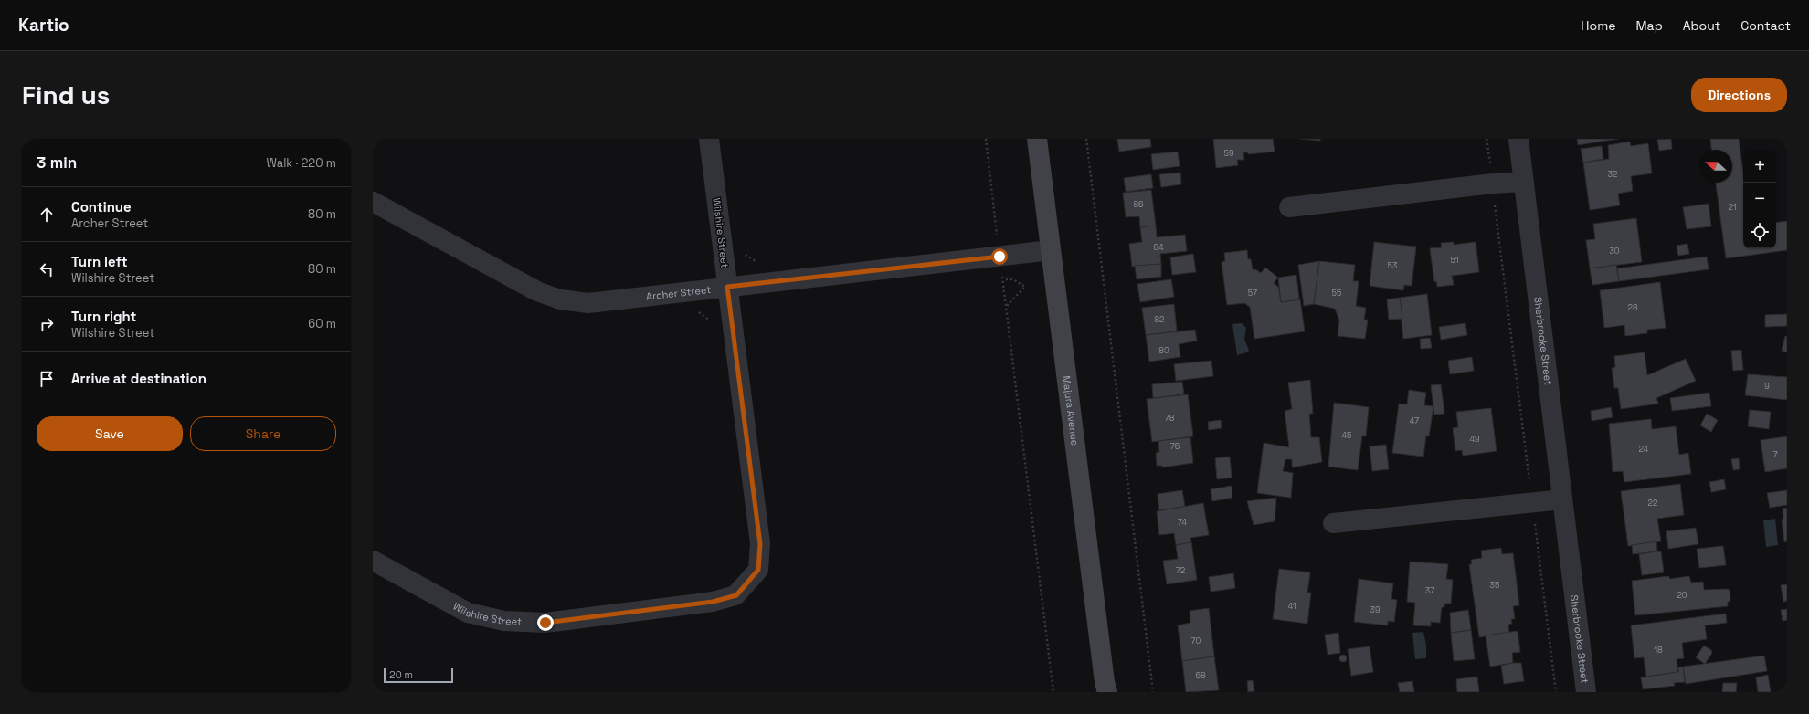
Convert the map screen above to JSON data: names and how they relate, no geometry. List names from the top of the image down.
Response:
{
  "streets": {
    "main road": ["Majura Avenue"],
    "street": ["Wilshire Street", "Archer Street", "Sherbrooke Street"]
  },
  "crossings": [
    ["Wilshire Street", "Archer Street"],
    ["Archer Street", "Majura Avenue"]
  ],
  "house_numbers": [
    "59",
    "32",
    "86",
    "21",
    "84",
    "30",
    "51",
    "53",
    "57",
    "55",
    "28",
    "82",
    "80",
    "9",
    "78",
    "47",
    "45",
    "49",
    "76",
    "24",
    "7",
    "22",
    "74",
    "72",
    "35",
    "37",
    "20",
    "41",
    "39",
    "70",
    "18",
    "68"
  ],
  "scale_bar": "20 m",
  "north": "left",
  "page": {
    "header": "Kartio",
    "nav": [
      "Home",
      "Map",
      "About",
      "Contact"
    ],
    "buttons": [
      "Directions",
      ["Save", "Share"]
    ],
    "title": "Find us",
    "heading": ["3 min", "Walk · 220 m"],
    "map_buttons": ["+", "−"],
    "list": [
      ["Continue", "Archer Street", "80 m"],
      ["Turn left", "Wilshire Street", "80 m"],
      ["Turn right", "Wilshire Street", "60 m"],
      "Arrive at destination"
    ],
    "scale": "20 m"
  }
}
